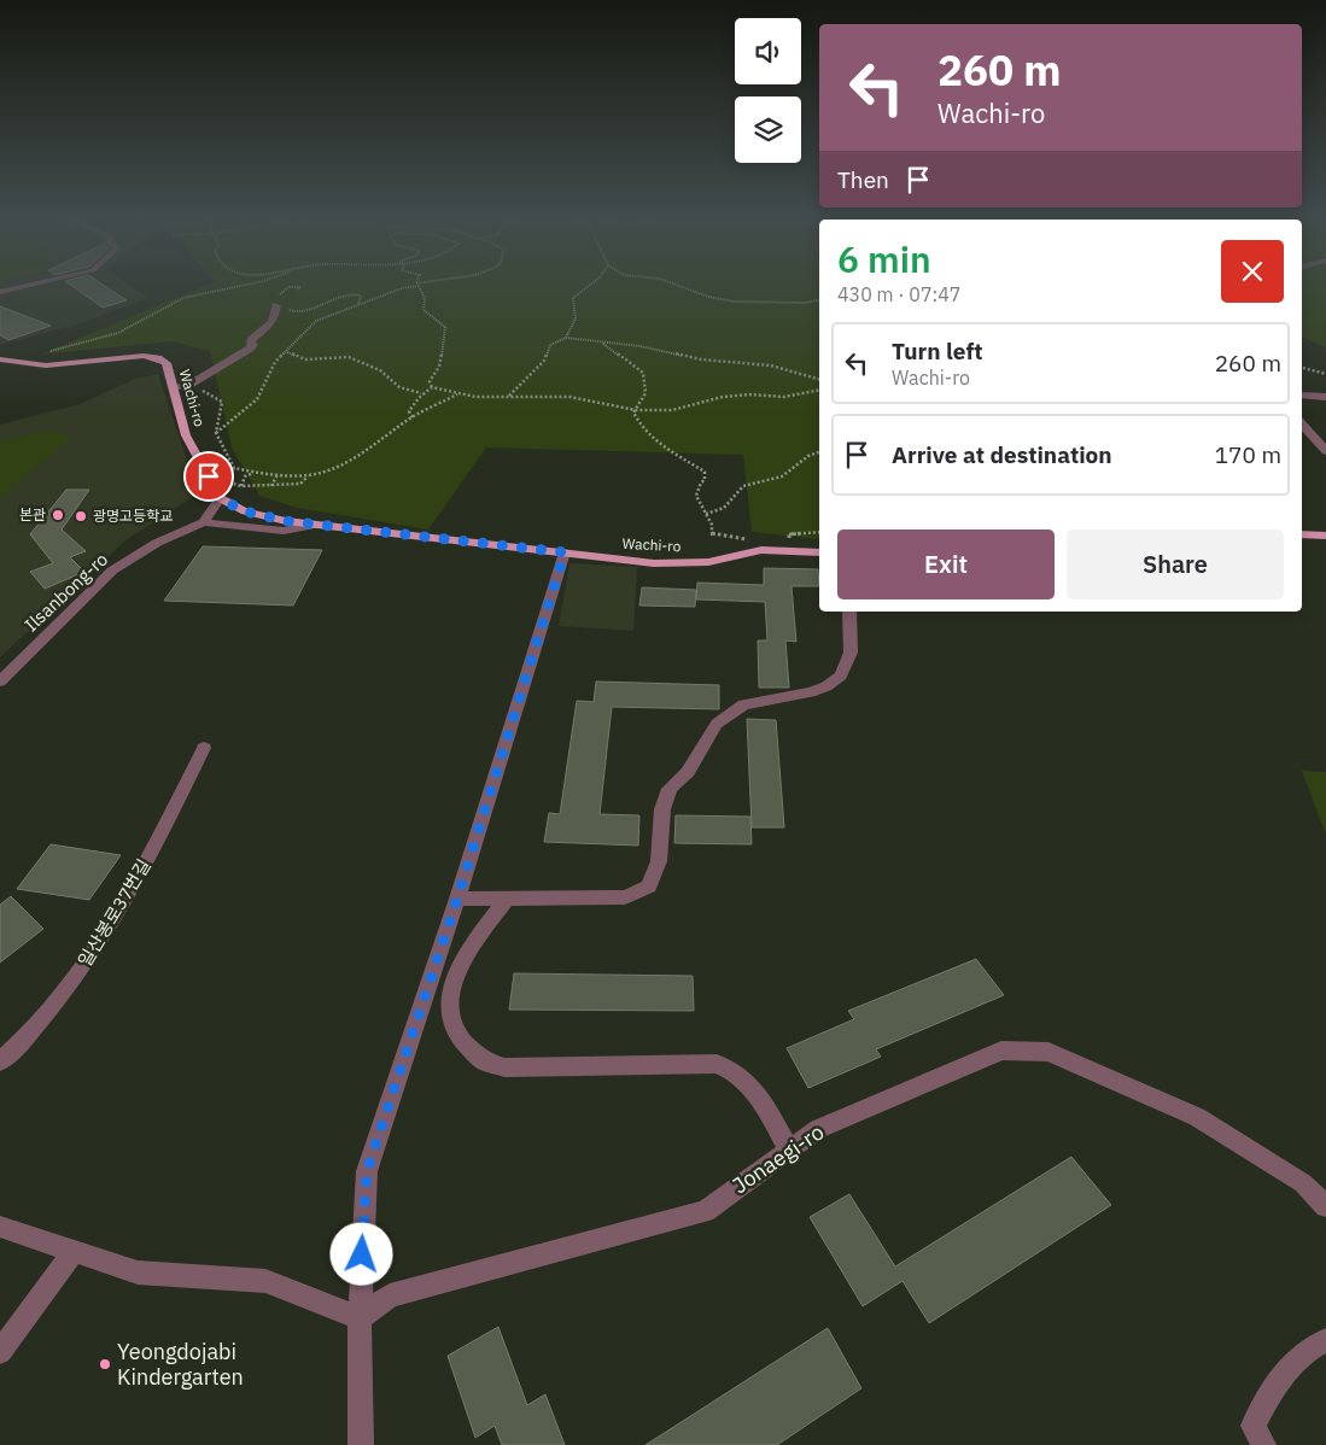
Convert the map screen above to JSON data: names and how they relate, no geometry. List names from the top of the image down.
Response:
{
  "streets": {
    "main road": ["Wachi-ro"],
    "street": ["Ilsanbong-ro", "일산봉로37번길", "Jonaegi-ro"]
  },
  "places": ["본관", "광명고등학교", "Yeongdojabi Kindergarten"],
  "page": {
    "turn": ["260 m", "Wachi-ro"],
    "then": "Then",
    "heading": ["6 min", "430 m · 07:47"],
    "list": [
      {
        "name": "Turn left",
        "note": "Wachi-ro",
        "value": "260 m"
      },
      {
        "name": "Arrive at destination",
        "value": "170 m"
      }
    ],
    "buttons": ["Exit", "Share"]
  }
}
